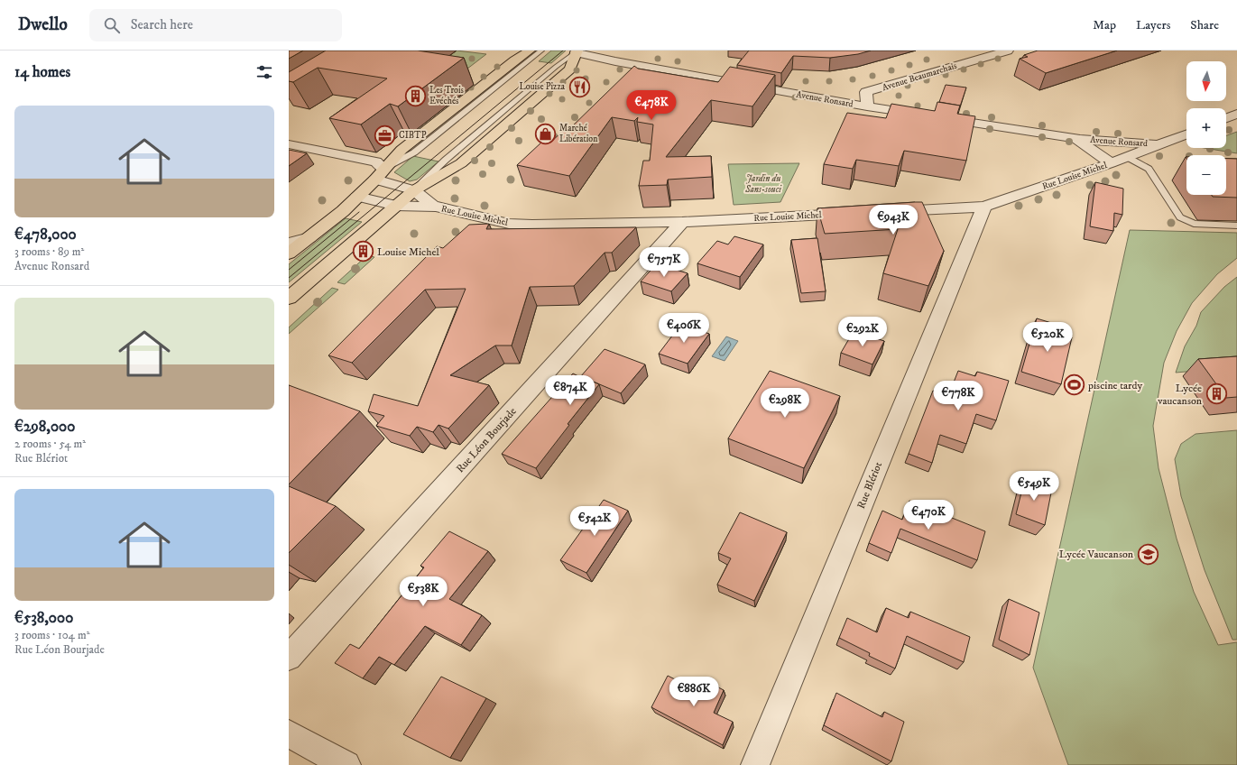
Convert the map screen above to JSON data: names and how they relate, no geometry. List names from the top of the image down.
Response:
{
  "streets": {
    "street": [
      "Avenue Beaumarchais",
      "Avenue Ronsard",
      "Rue Louise Michel",
      "Rue Léon Bourjade",
      "Rue Blériot"
    ]
  },
  "crossings": [
    ["Avenue Beaumarchais", "Avenue Ronsard"],
    ["Avenue Ronsard", "Rue Louise Michel"],
    ["Rue Louise Michel", "Rue Léon Bourjade"],
    ["Rue Louise Michel", "Rue Blériot"]
  ],
  "parks": ["Jardin du Sans-souci"],
  "places": {
    "restaurant": ["Louise Pizza"],
    "building": ["Les Trois Evéchés", "Louise Michel", "Lycée vaucanson"],
    "shop": ["Marché Libération"],
    "office": ["CIBTP"],
    "sports": ["piscine tardy"],
    "school or university": ["Lycée Vaucanson"]
  },
  "north": "bottom",
  "page": {
    "header": "Dwello",
    "search": "Search here",
    "nav": ["Map", "Layers", "Share"],
    "heading": "14 homes",
    "map_buttons": ["+", "−"],
    "price": [
      "€478K",
      "€943K",
      "€757K",
      "€406K",
      "€292K",
      "€520K",
      "€874K",
      "€778K",
      "€298K",
      "€549K",
      "€470K",
      "€542K",
      "€538K",
      "€886K"
    ],
    "list": [
      {
        "name": "€478,000",
        "note": "3 rooms · 89 m² · Avenue Ronsard"
      },
      {
        "name": "€298,000",
        "note": "2 rooms · 54 m² · Rue Blériot"
      },
      {
        "name": "€538,000",
        "note": "3 rooms · 104 m² · Rue Léon Bourjade"
      }
    ]
  }
}
